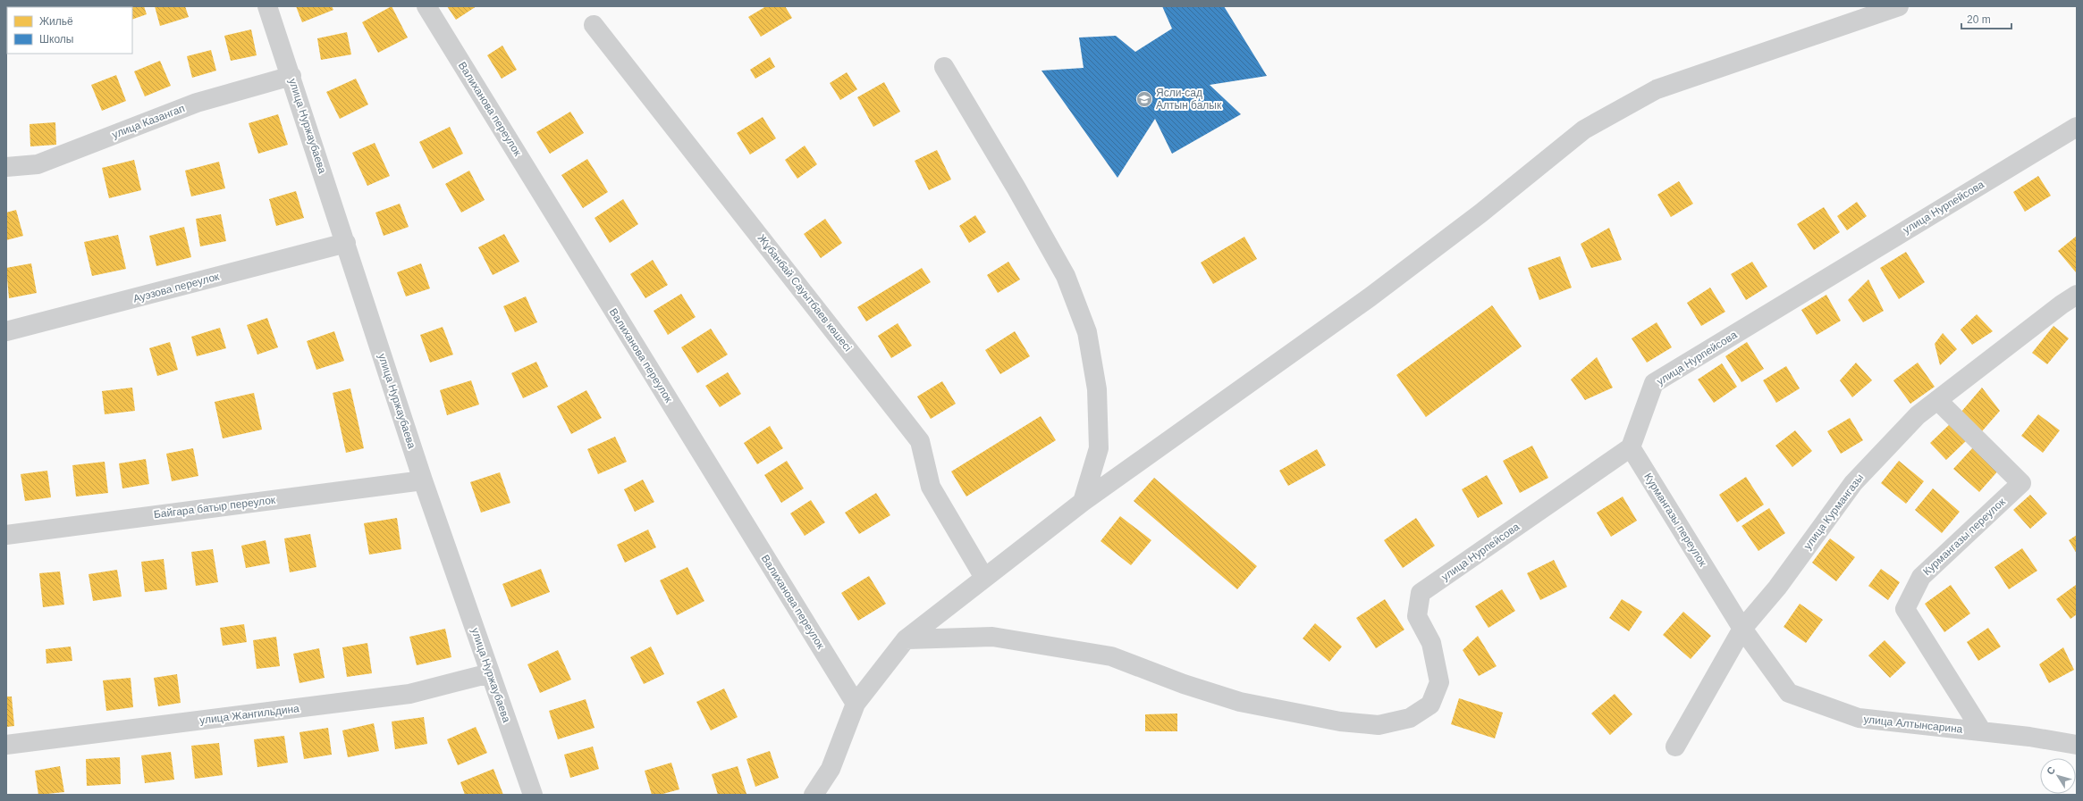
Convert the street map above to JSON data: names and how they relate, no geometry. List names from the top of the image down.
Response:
{
  "streets": {
    "street": [
      "Валиханова переулок",
      "улица Казангап",
      "улица Нуржаубаева",
      "улица Нурпейсова",
      "Ауэзова переулок",
      "Жұбанбай Сауытбаев көшесі",
      "Байгара батыр переулок",
      "улица Курмангазы",
      "Курмангазы переулок",
      "улица Жангильдина",
      "улица Алтынсарина"
    ]
  },
  "crossings": [
    ["улица Казангап", "улица Нуржаубаева"],
    ["улица Нуржаубаева", "Ауэзова переулок"],
    ["улица Нуржаубаева", "Байгара батыр переулок"],
    ["улица Нуржаубаева", "улица Жангильдина"],
    ["улица Нурпейсова", "Курмангазы переулок"],
    ["улица Курмангазы", "Курмангазы переулок"],
    ["улица Курмангазы", "улица Алтынсарина"],
    ["Курмангазы переулок", "улица Алтынсарина"]
  ],
  "places": {
    "school or university": ["Ясли-сад Алтын балык"]
  },
  "legend": ["Жильё", "Школы"],
  "scale_bar": "20 m",
  "north": "top left"
}
